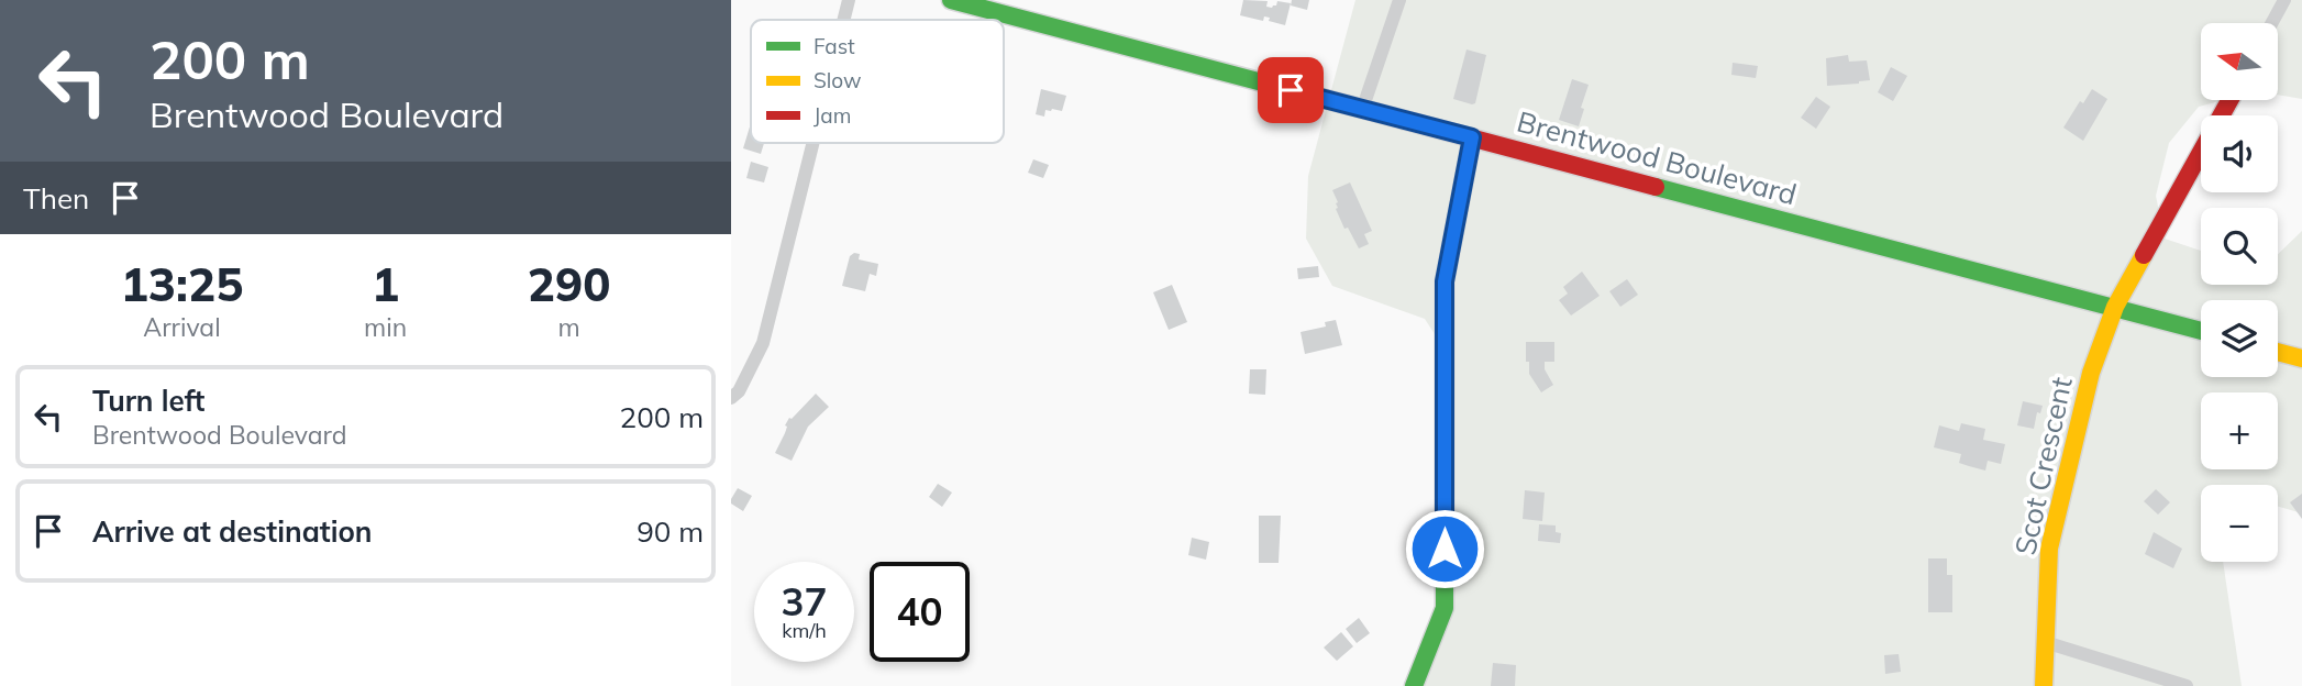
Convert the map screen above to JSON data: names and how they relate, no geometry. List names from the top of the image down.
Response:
{
  "streets": {
    "street": ["Brentwood Boulevard", "Scot Crescent"]
  },
  "crossings": [
    ["Brentwood Boulevard", "Scot Crescent"]
  ],
  "legend": ["Fast", "Slow", "Jam"],
  "north": "left",
  "page": {
    "turn": ["200 m", "Brentwood Boulevard"],
    "map_buttons": ["+", "−"],
    "then": "Then",
    "eta": [
      "13:25",
      "Arrival",
      "1",
      "min",
      "290",
      "m"
    ],
    "list": [
      {
        "name": "Turn left",
        "note": "Brentwood Boulevard",
        "value": "200 m"
      },
      {
        "name": "Arrive at destination",
        "value": "90 m"
      }
    ],
    "speed": "37 km/h",
    "limit": "40"
  }
}
